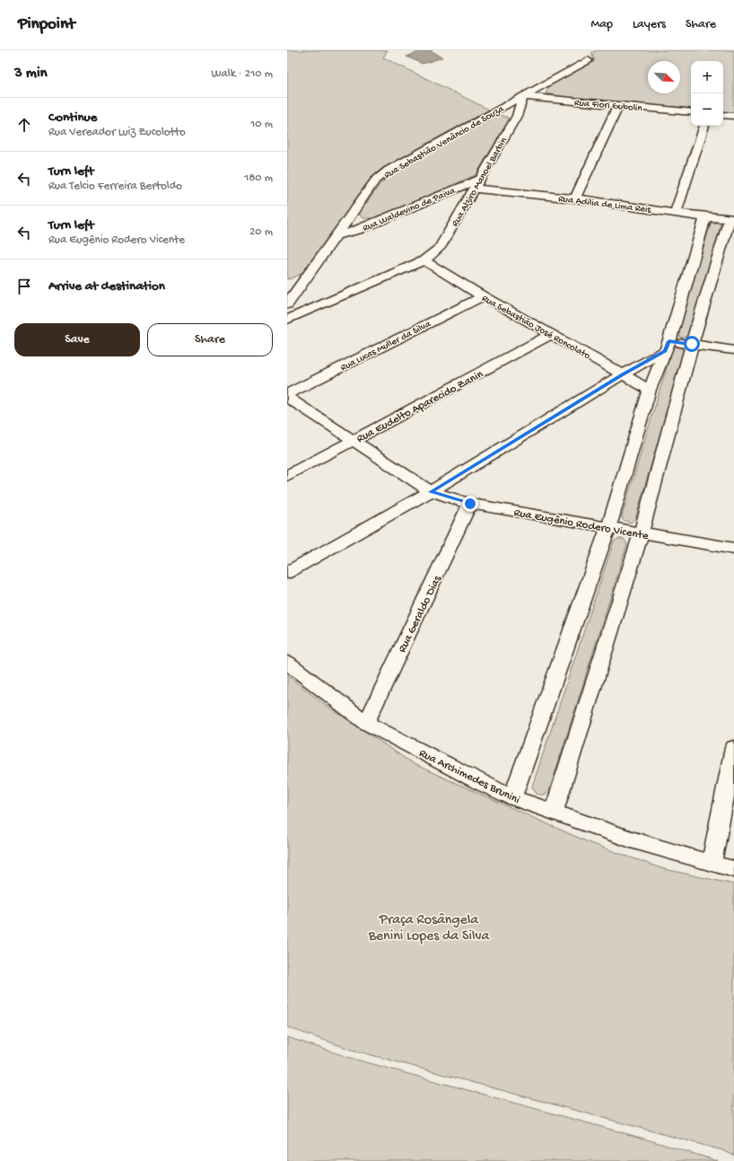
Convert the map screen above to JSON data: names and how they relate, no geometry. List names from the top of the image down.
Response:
{
  "streets": {
    "street": [
      "Rua Fiori Gubolin",
      "Rua Sebastião Venâncio de Souza",
      "Rua Alziro Manoel Barbin",
      "Rua Adilia de Lima Reis",
      "Rua Waldevino de Paiva",
      "Rua Sebastião José Roncolato",
      "Rua Lucas Muller da Silva",
      "Rua Eudelto Aparecido Zanin",
      "Rua Eugênio Rodero Vicente",
      "Rua Geraldo Dias",
      "Rua Archimedes Brunini"
    ]
  },
  "crossings": [
    ["Rua Fiori Gubolin", "Rua Sebastião Venâncio de Souza"],
    ["Rua Fiori Gubolin", "Rua Alziro Manoel Barbin"],
    ["Rua Sebastião Venâncio de Souza", "Rua Alziro Manoel Barbin"],
    ["Rua Sebastião Venâncio de Souza", "Rua Waldevino de Paiva"],
    ["Rua Alziro Manoel Barbin", "Rua Adilia de Lima Reis"],
    ["Rua Alziro Manoel Barbin", "Rua Waldevino de Paiva"],
    ["Rua Alziro Manoel Barbin", "Rua Sebastião José Roncolato"],
    ["Rua Adilia de Lima Reis", "Rua Waldevino de Paiva"],
    ["Rua Sebastião José Roncolato", "Rua Lucas Muller da Silva"],
    ["Rua Sebastião José Roncolato", "Rua Eudelto Aparecido Zanin"],
    ["Rua Lucas Muller da Silva", "Rua Eugênio Rodero Vicente"],
    ["Rua Eudelto Aparecido Zanin", "Rua Eugênio Rodero Vicente"],
    ["Rua Eugênio Rodero Vicente", "Rua Geraldo Dias"],
    ["Rua Geraldo Dias", "Rua Archimedes Brunini"]
  ],
  "parks": ["Praça Rosângela Benini Lopes da Silva"],
  "north": "bottom right",
  "page": {
    "header": "Pinpoint",
    "nav": ["Map", "Layers", "Share"],
    "heading": ["3 min", "Walk · 210 m"],
    "map_buttons": ["+", "−"],
    "list": [
      ["Continue", "Rua Vereador Luiz Zucolotto", "10 m"],
      ["Turn left", "Rua Telcio Ferreira Bertoldo", "180 m"],
      ["Turn left", "Rua Eugênio Rodero Vicente", "20 m"],
      "Arrive at destination"
    ],
    "buttons": ["Save", "Share"]
  }
}
